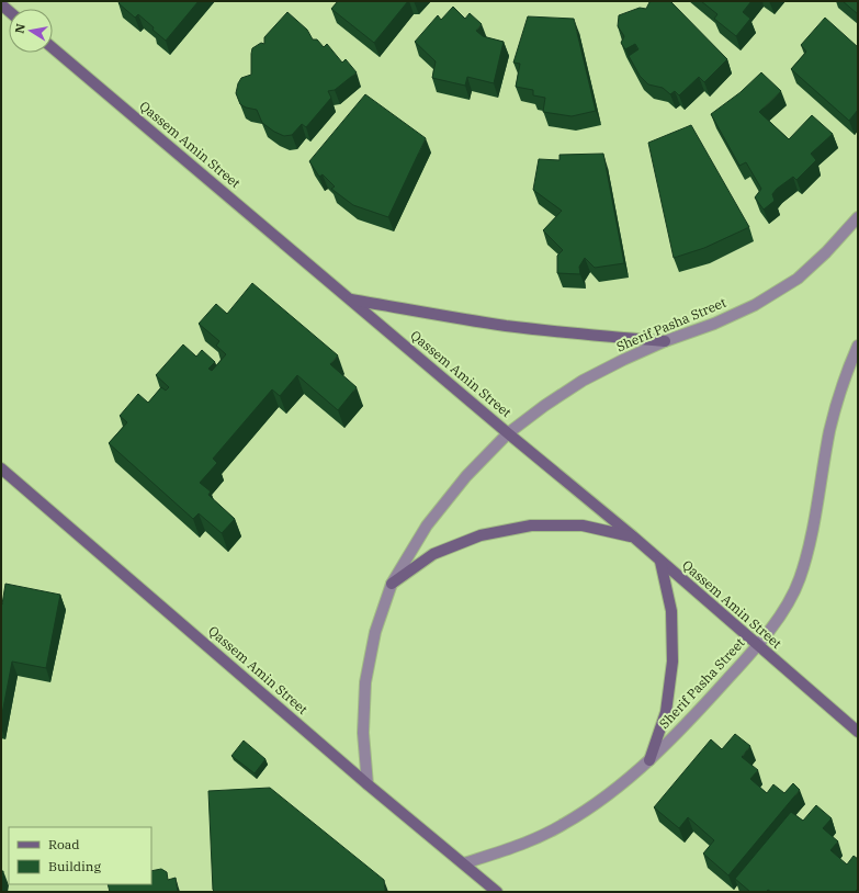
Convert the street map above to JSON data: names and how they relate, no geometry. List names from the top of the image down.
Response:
{
  "streets": {
    "main road": ["Qassem Amin Street"],
    "street": ["Sherif Pasha Street"]
  },
  "crossings": [
    ["Qassem Amin Street", "Sherif Pasha Street"]
  ],
  "legend": ["Road", "Building"],
  "north": "left"
}
